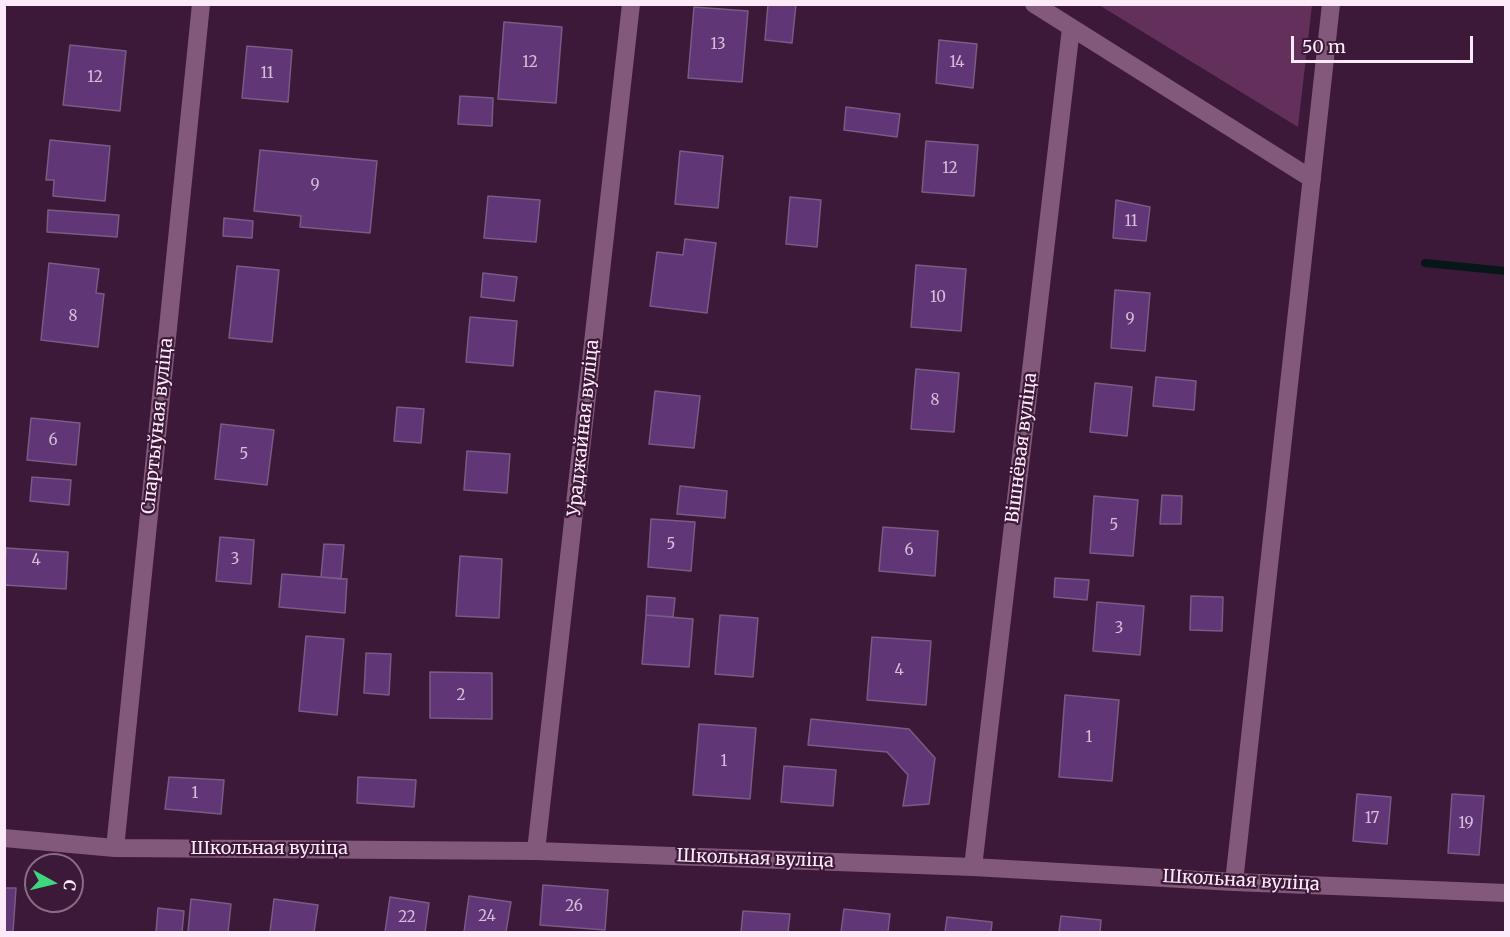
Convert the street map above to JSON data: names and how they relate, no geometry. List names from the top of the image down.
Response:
{
  "streets": {
    "street": [
      "Спартыўная вуліца",
      "Ураджайная вуліца",
      "Вішнёвая вуліца",
      "Школьная вуліца"
    ]
  },
  "crossings": [
    ["Спартыўная вуліца", "Школьная вуліца"],
    ["Ураджайная вуліца", "Школьная вуліца"],
    ["Вішнёвая вуліца", "Школьная вуліца"]
  ],
  "house_numbers": [
    "13",
    "12",
    "14",
    "11",
    "12",
    "12",
    "9",
    "11",
    "10",
    "8",
    "9",
    "8",
    "6",
    "5",
    "5",
    "5",
    "6",
    "3",
    "4",
    "3",
    "4",
    "2",
    "1",
    "1",
    "1",
    "17",
    "19",
    "26",
    "24",
    "22"
  ],
  "scale_bar": "50 m",
  "north": "right"
}
